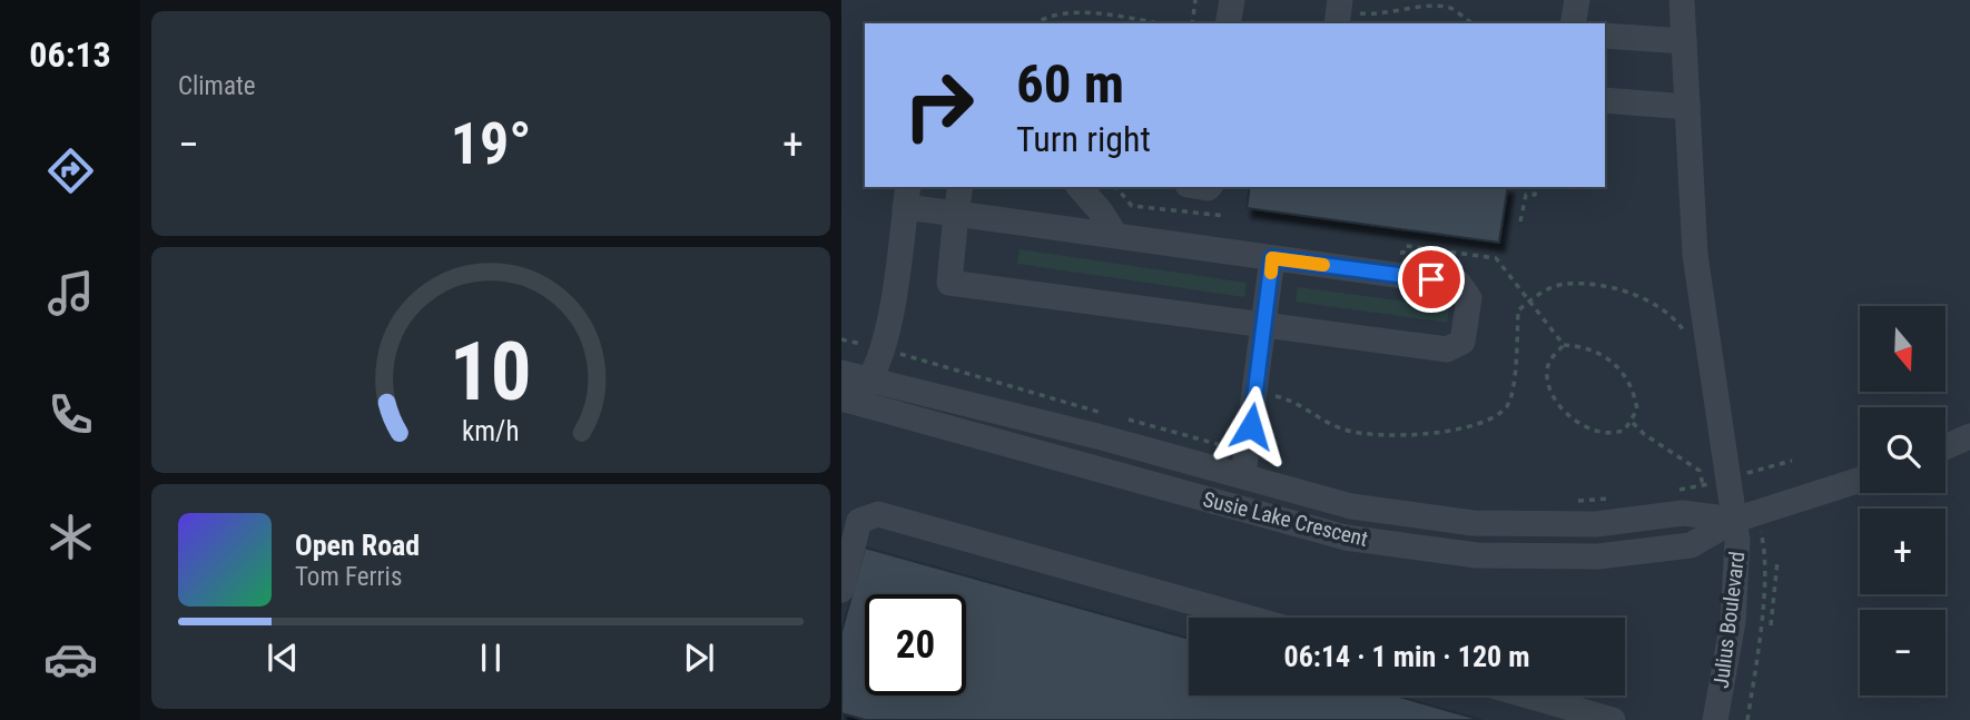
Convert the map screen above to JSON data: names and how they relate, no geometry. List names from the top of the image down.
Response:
{
  "streets": {
    "street": ["Susie Lake Crescent", "Julius Boulevard"]
  },
  "crossings": [
    ["Susie Lake Crescent", "Julius Boulevard"]
  ],
  "north": "bottom",
  "page": {
    "tabs": "06:13",
    "tile": "Climate",
    "turn": ["60 m", "Turn right"],
    "heat": ["−", "19°", "+"],
    "map_buttons": ["+", "−"],
    "song": ["Open Road", "Tom Ferris"],
    "limit": "20",
    "trip": "06:14 · 1 min · 120 m",
    "gauge": ["10", "km/h"]
  }
}
